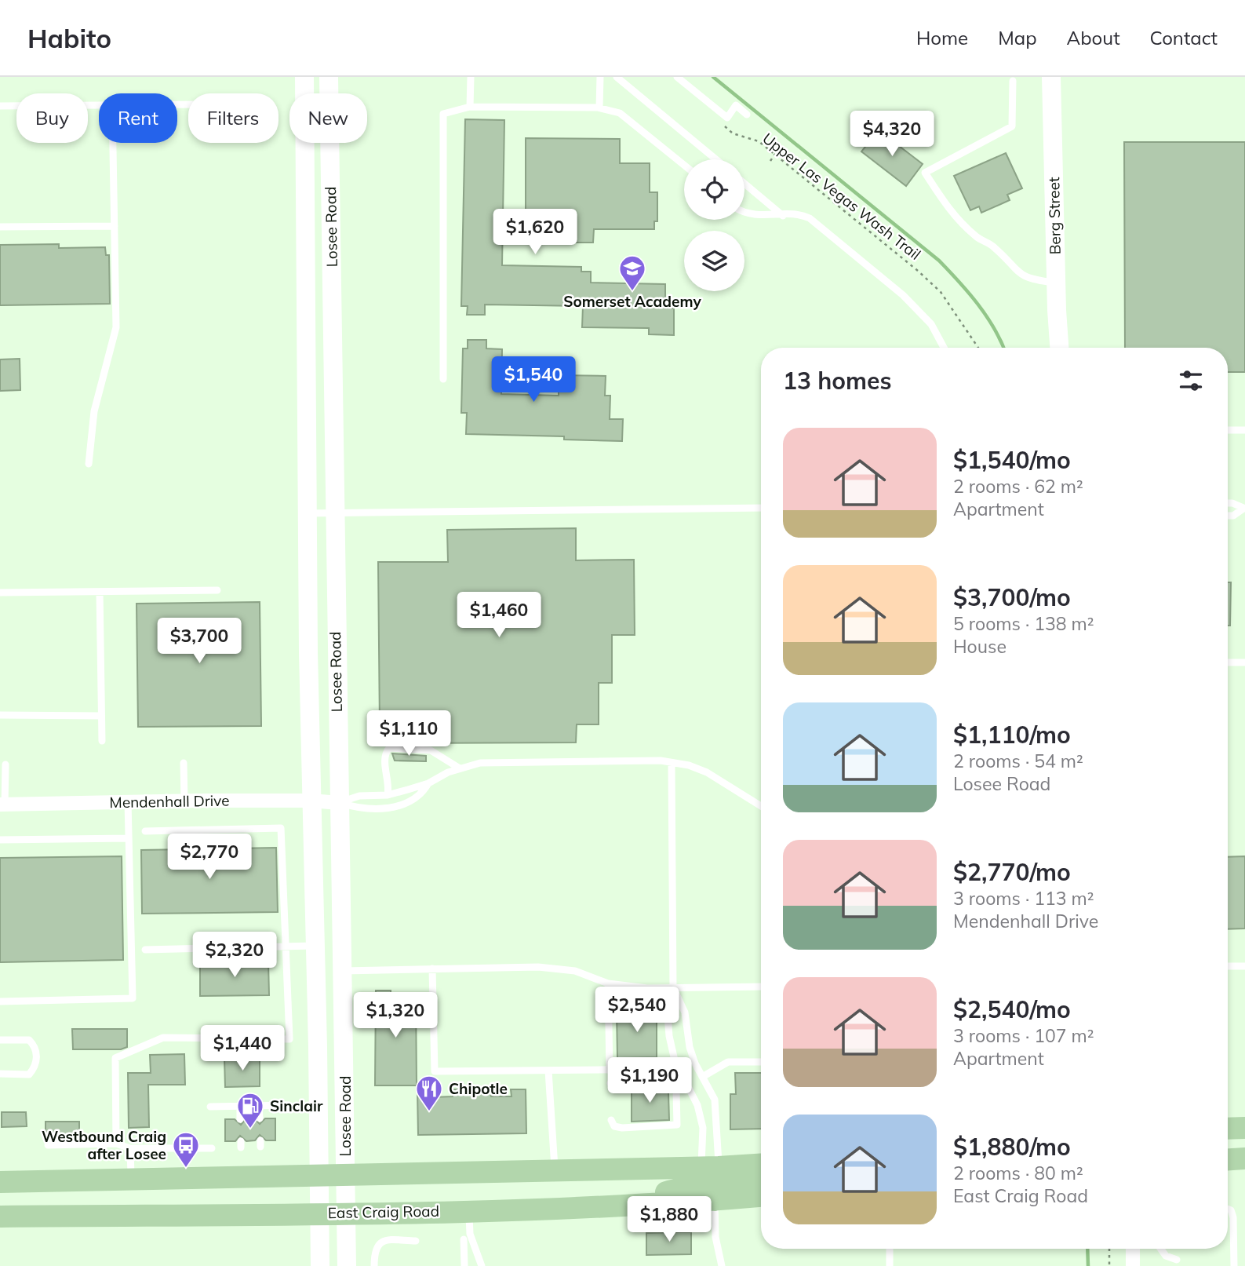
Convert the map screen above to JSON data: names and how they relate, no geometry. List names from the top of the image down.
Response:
{
  "streets": {
    "main road": ["Berg Street", "Losee Road", "East Craig Road"],
    "street": ["Mendenhall Drive"],
    "path": ["Upper Las Vegas Wash Trail"]
  },
  "crossings": [
    ["Losee Road", "Mendenhall Drive"],
    ["Losee Road", "East Craig Road"]
  ],
  "places": {
    "school or university": ["Somerset Academy"],
    "restaurant": ["Chipotle"],
    "fuel station": ["Sinclair"],
    "bus stop": ["Westbound Craig after Losee"]
  },
  "page": {
    "header": "Habito",
    "nav": [
      "Home",
      "Map",
      "About",
      "Contact"
    ],
    "chip": [
      "Buy",
      "Rent",
      "Filters",
      "New"
    ],
    "price": [
      "$4,320",
      "$1,620",
      "$1,540",
      "$1,460",
      "$3,700",
      "$1,110",
      "$2,770",
      "$2,320",
      "$2,540",
      "$1,320",
      "$1,440",
      "$1,190",
      "$1,880"
    ],
    "heading": "13 homes",
    "list": [
      {
        "name": "$1,540/mo",
        "note": "2 rooms · 62 m² · Apartment"
      },
      {
        "name": "$3,700/mo",
        "note": "5 rooms · 138 m² · House"
      },
      {
        "name": "$1,110/mo",
        "note": "2 rooms · 54 m² · Losee Road"
      },
      {
        "name": "$2,770/mo",
        "note": "3 rooms · 113 m² · Mendenhall Drive"
      },
      {
        "name": "$2,540/mo",
        "note": "3 rooms · 107 m² · Apartment"
      },
      {
        "name": "$1,880/mo",
        "note": "2 rooms · 80 m² · East Craig Road"
      }
    ]
  }
}
